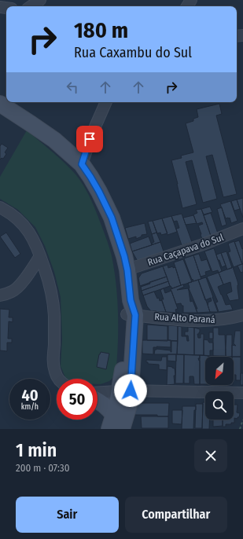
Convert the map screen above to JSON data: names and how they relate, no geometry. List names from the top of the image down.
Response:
{
  "streets": {
    "street": ["Rua Caçapava do Sul", "Rua Alto Paraná"]
  },
  "north": "bottom left",
  "page": {
    "turn": ["180 m", "Rua Caxambu do Sul"],
    "speed": "40 km/h",
    "limit": "50",
    "heading": ["1 min", "200 m · 07:30"],
    "buttons": ["Sair", "Compartilhar"]
  }
}
